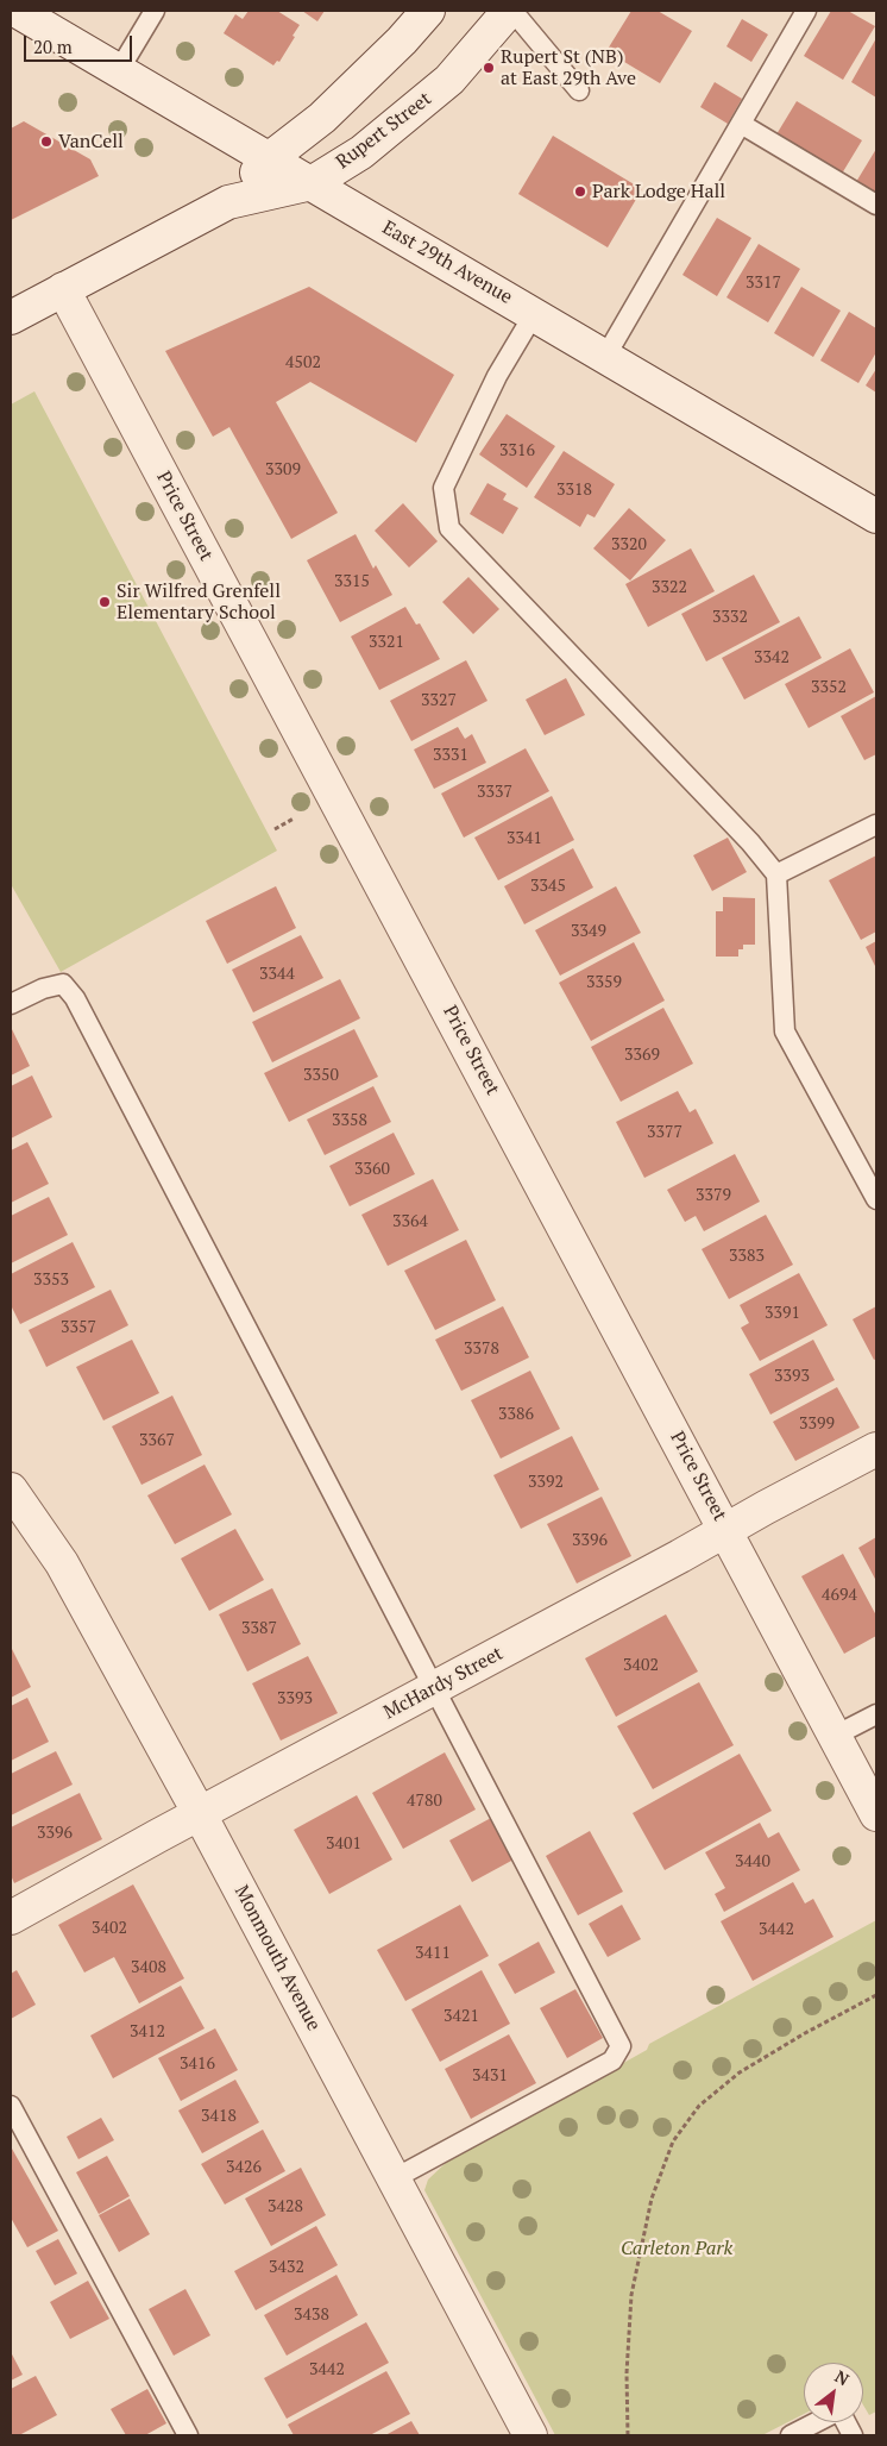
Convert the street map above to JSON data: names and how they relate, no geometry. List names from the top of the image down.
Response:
{
  "streets": {
    "street": [
      "Rupert Street",
      "East 29th Avenue",
      "Price Street",
      "McHardy Street",
      "Monmouth Avenue"
    ]
  },
  "crossings": [
    ["Rupert Street", "East 29th Avenue"],
    ["Rupert Street", "Price Street"],
    ["Price Street", "McHardy Street"],
    ["McHardy Street", "Monmouth Avenue"]
  ],
  "parks": ["Carleton Park"],
  "places": [
    "Rupert St (NB) at East 29th Ave",
    "VanCell",
    "Park Lodge Hall",
    "Sir Wilfred Grenfell Elementary School"
  ],
  "house_numbers": [
    "3317",
    "4502",
    "3316",
    "3309",
    "3318",
    "3320",
    "3315",
    "3322",
    "3332",
    "3321",
    "3342",
    "3352",
    "3327",
    "3331",
    "3337",
    "3341",
    "3345",
    "3349",
    "3344",
    "3359",
    "3369",
    "3350",
    "3358",
    "3377",
    "3360",
    "3379",
    "3364",
    "3383",
    "3353",
    "3391",
    "3357",
    "3378",
    "3393",
    "3386",
    "3399",
    "3367",
    "3392",
    "3396",
    "4694",
    "3387",
    "3402",
    "3393",
    "4780",
    "3396",
    "3401",
    "3440",
    "3402",
    "3442",
    "3411",
    "3408",
    "3421",
    "3412",
    "3416",
    "3431",
    "3418",
    "3426",
    "3428",
    "3432",
    "3438",
    "3442"
  ],
  "scale_bar": "20 m",
  "north": "top right"
}
